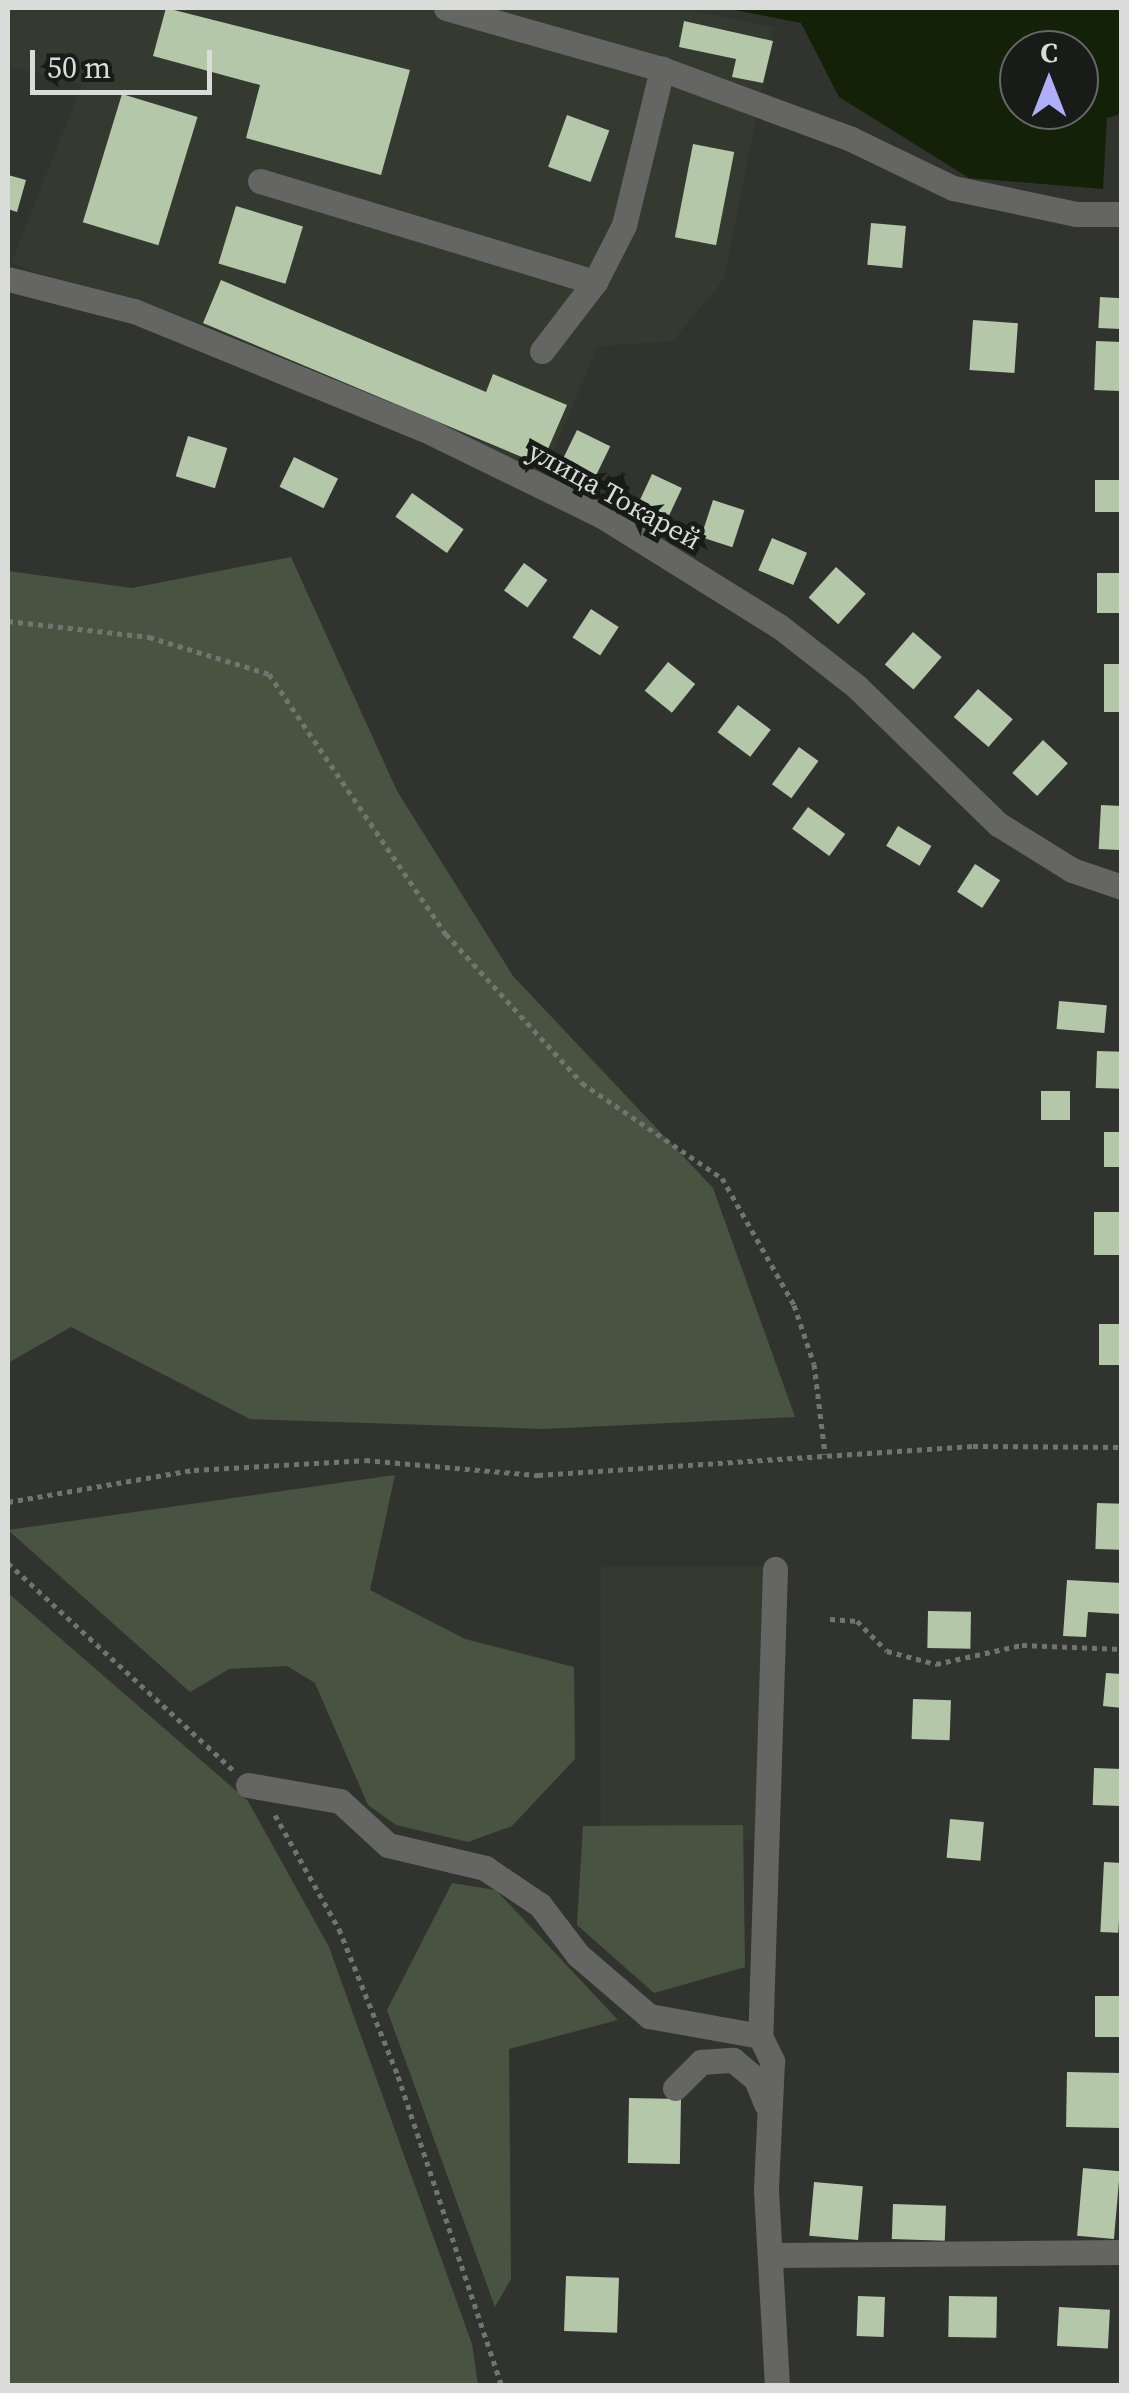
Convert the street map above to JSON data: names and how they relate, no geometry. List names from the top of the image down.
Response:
{
  "streets": {
    "street": ["улица Токарей"]
  },
  "scale_bar": "50 m",
  "north": "top"
}
